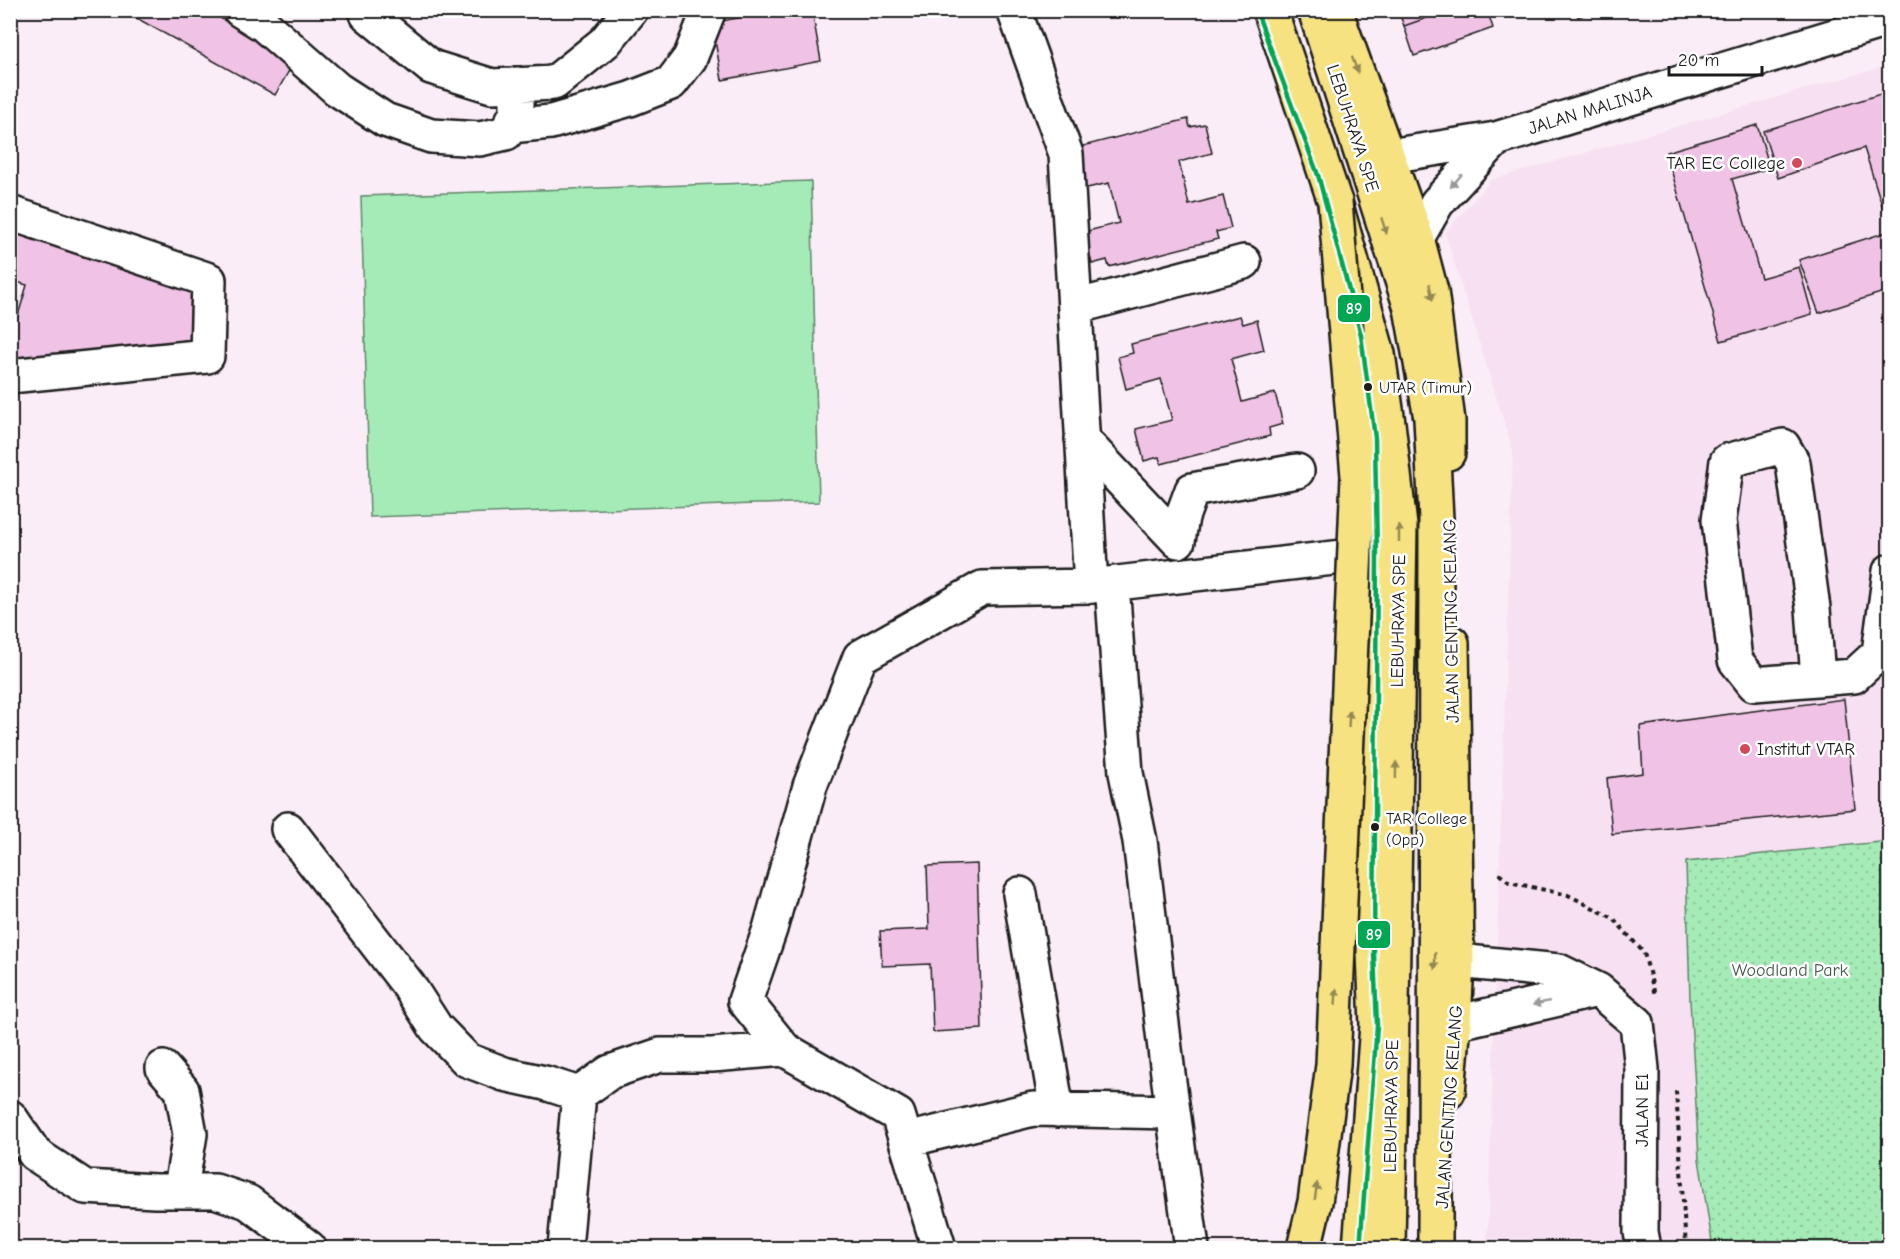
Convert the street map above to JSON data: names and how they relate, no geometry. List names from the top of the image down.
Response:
{
  "streets": {
    "main road": ["LEBUHRAYA SPE", "JALAN GENTING KELANG"],
    "street": ["JALAN MALINJA", "JALAN E1"]
  },
  "crossings": [
    ["JALAN MALINJA", "JALAN GENTING KELANG"],
    ["JALAN GENTING KELANG", "JALAN E1"]
  ],
  "parks": ["Woodland Park"],
  "places": [
    "TAR EC College",
    "UTAR (Timur)",
    "Institut VTAR",
    "TAR College (Opp)"
  ],
  "lines": ["transit line 89"],
  "scale_bar": "20 m"
}
